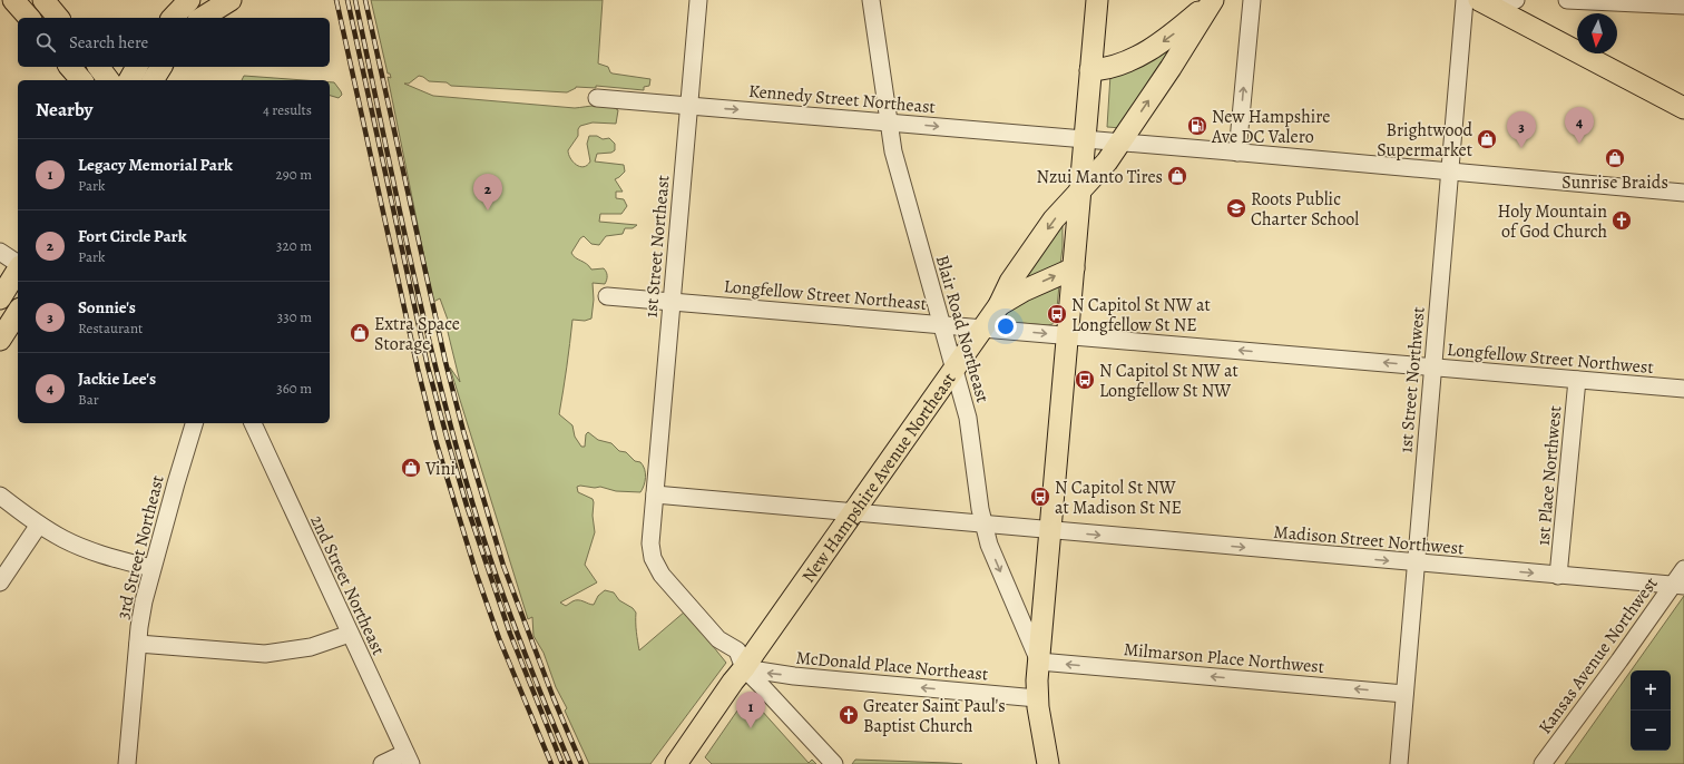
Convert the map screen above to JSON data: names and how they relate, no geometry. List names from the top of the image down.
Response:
{
  "streets": {
    "main road": ["New Hampshire Avenue Northeast"],
    "street": [
      "Kennedy Street Northeast",
      "1st Street Northeast",
      "Longfellow Street Northeast",
      "Blair Road Northeast",
      "Longfellow Street Northwest",
      "1st Street Northwest",
      "1st Place Northwest",
      "Madison Street Northwest",
      "3rd Street Northeast",
      "2nd Street Northeast",
      "Kansas Avenue Northwest",
      "Milmarson Place Northwest",
      "McDonald Place Northeast"
    ]
  },
  "crossings": [
    ["Kennedy Street Northeast", "1st Street Northeast"],
    ["Kennedy Street Northeast", "Blair Road Northeast"],
    ["Kennedy Street Northeast", "1st Street Northwest"],
    ["Kennedy Street Northeast", "New Hampshire Avenue Northeast"],
    ["1st Street Northeast", "Longfellow Street Northeast"],
    ["1st Street Northeast", "New Hampshire Avenue Northeast"],
    ["1st Street Northeast", "Madison Street Northwest"],
    ["1st Street Northeast", "McDonald Place Northeast"],
    ["Longfellow Street Northeast", "Blair Road Northeast"],
    ["Longfellow Street Northeast", "Longfellow Street Northwest"],
    ["Longfellow Street Northeast", "New Hampshire Avenue Northeast"],
    ["Blair Road Northeast", "New Hampshire Avenue Northeast"],
    ["Blair Road Northeast", "Madison Street Northwest"],
    ["Blair Road Northeast", "Milmarson Place Northwest"],
    ["Longfellow Street Northwest", "1st Street Northwest"],
    ["Longfellow Street Northwest", "1st Place Northwest"],
    ["1st Street Northwest", "Madison Street Northwest"],
    ["1st Street Northwest", "Milmarson Place Northwest"],
    ["1st Place Northwest", "Madison Street Northwest"],
    ["New Hampshire Avenue Northeast", "Madison Street Northwest"],
    ["New Hampshire Avenue Northeast", "McDonald Place Northeast"],
    ["Madison Street Northwest", "Kansas Avenue Northwest"]
  ],
  "one_way": [
    "Kennedy Street Northeast",
    "Longfellow Street Northwest",
    "Madison Street Northwest",
    "Milmarson Place Northwest",
    "McDonald Place Northeast"
  ],
  "places": {
    "fuel station": ["New Hampshire Ave DC Valero"],
    "shop": [
      "Brightwood Supermarket",
      "Sunrise Braids",
      "Nzui Manto Tires",
      "Extra Space Storage",
      "Vini"
    ],
    "school or university": ["Roots Public Charter School"],
    "church": ["Holy Mountain of God Church", "Greater Saint Paul's Baptist Church"],
    "bus stop": ["N Capitol St NW at Longfellow St NE", "N Capitol St NW at Longfellow St NW", "N Capitol St NW at Madison St NE"]
  },
  "north": "bottom",
  "page": {
    "search": "Search here",
    "heading": ["Nearby", "4 results"],
    "pins": [
      "4",
      "3",
      "2",
      "1"
    ],
    "list": [
      {
        "mark": "1",
        "name": "Legacy Memorial Park",
        "note": "Park",
        "value": "290 m"
      },
      {
        "mark": "2",
        "name": "Fort Circle Park",
        "note": "Park",
        "value": "320 m"
      },
      {
        "mark": "3",
        "name": "Sonnie's",
        "note": "Restaurant",
        "value": "330 m"
      },
      {
        "mark": "4",
        "name": "Jackie Lee's",
        "note": "Bar",
        "value": "360 m"
      }
    ],
    "map_buttons": ["+", "−"]
  }
}
